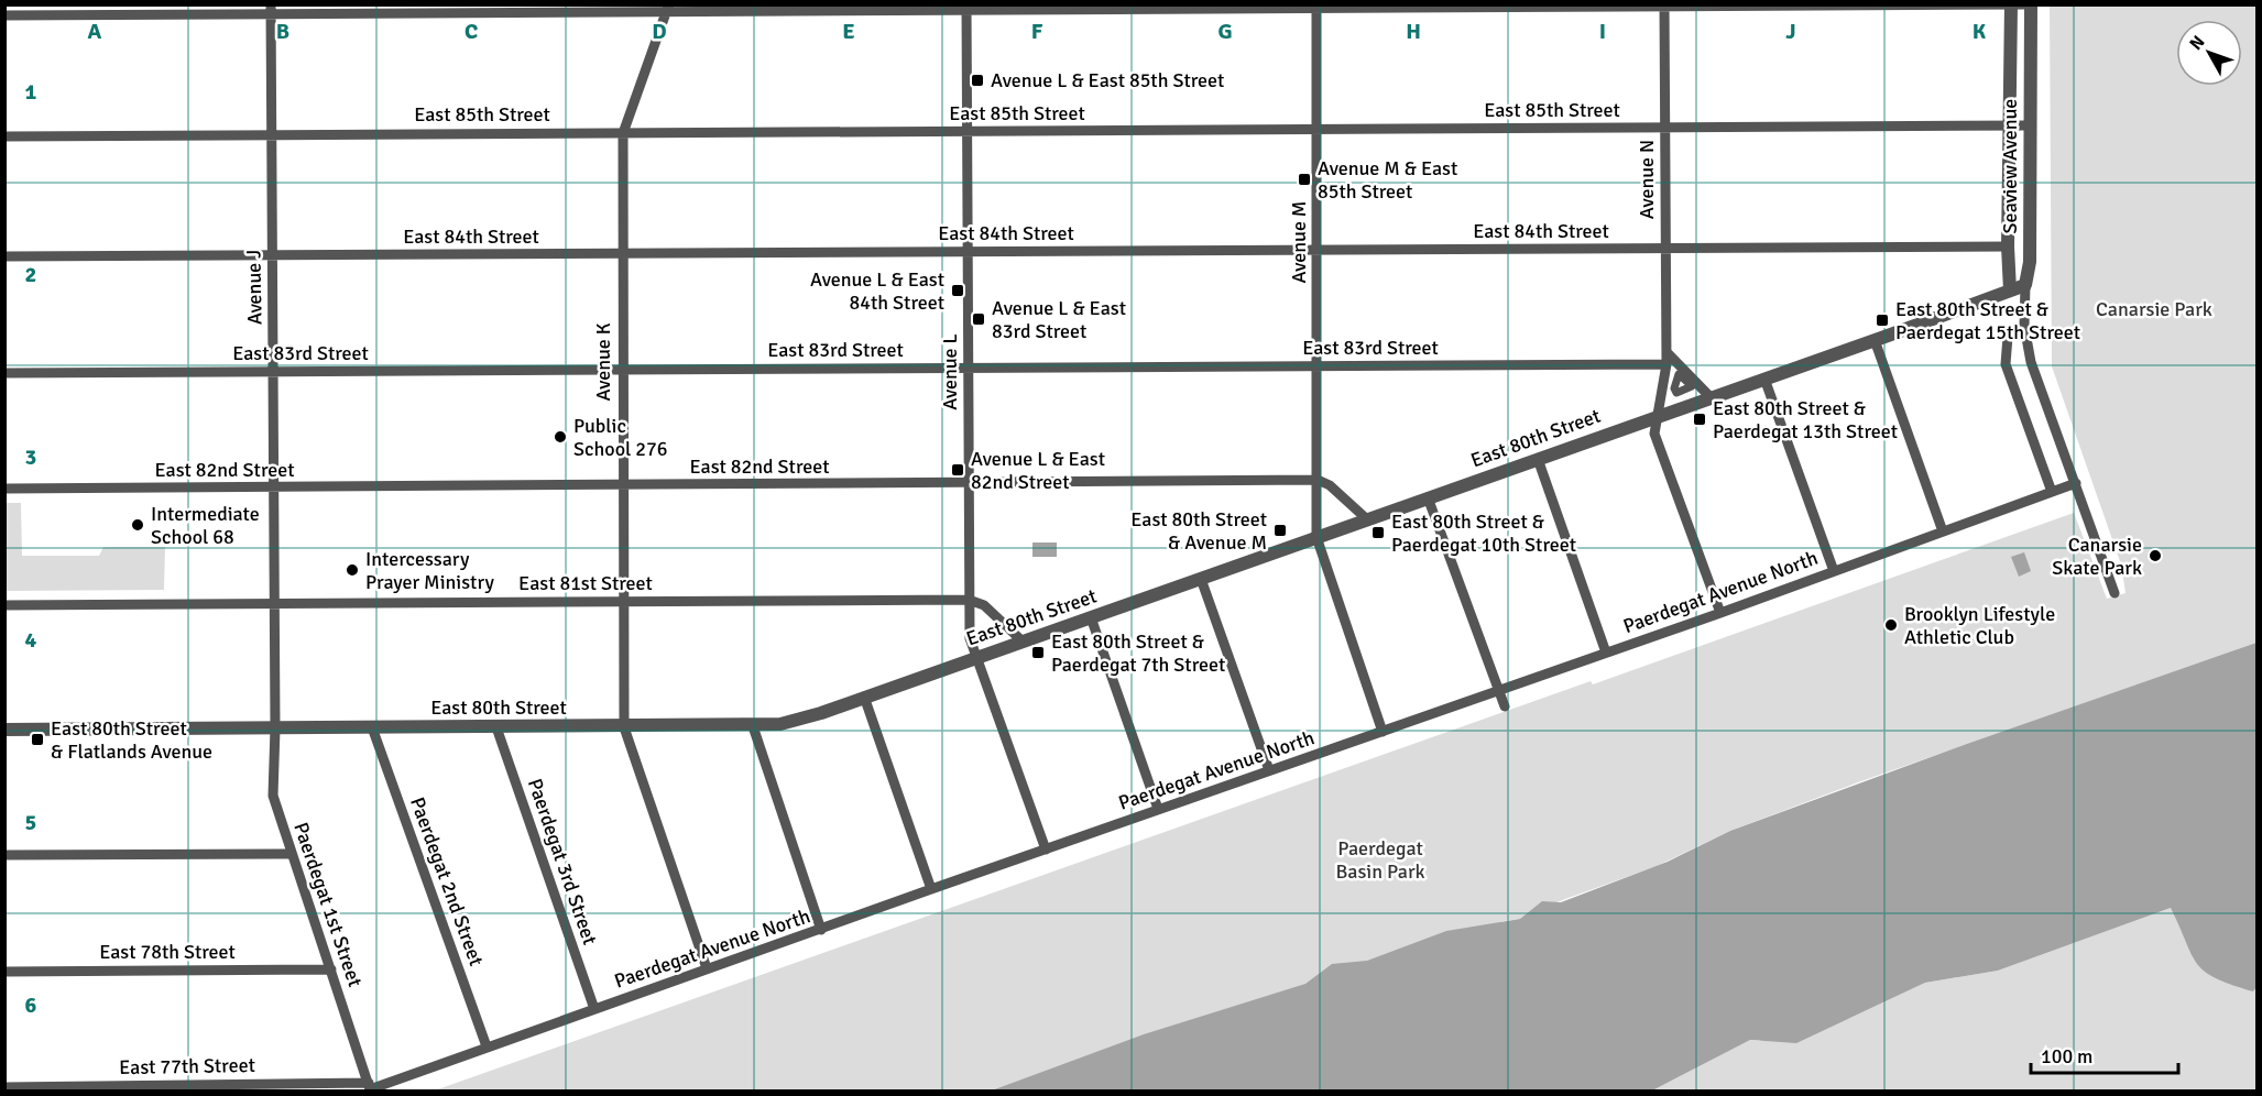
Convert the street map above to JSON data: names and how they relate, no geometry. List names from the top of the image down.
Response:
{
  "streets": {
    "street": [
      "East 85th Street",
      "Seaview Avenue",
      "Avenue N",
      "East 84th Street",
      "Avenue M",
      "Avenue J",
      "East 83rd Street",
      "Avenue K",
      "Avenue L",
      "East 80th Street",
      "East 82nd Street",
      "East 81st Street",
      "Paerdegat Avenue North",
      "Paerdegat 3rd Street",
      "Paerdegat 2nd Street",
      "Paerdegat 1st Street",
      "East 78th Street",
      "East 77th Street"
    ]
  },
  "crossings": [
    ["East 85th Street", "Seaview Avenue"],
    ["East 85th Street", "Avenue N"],
    ["East 85th Street", "Avenue M"],
    ["East 85th Street", "Avenue J"],
    ["East 85th Street", "Avenue K"],
    ["East 85th Street", "Avenue L"],
    ["Seaview Avenue", "East 84th Street"],
    ["Seaview Avenue", "East 80th Street"],
    ["Seaview Avenue", "Paerdegat Avenue North"],
    ["Avenue N", "East 84th Street"],
    ["Avenue N", "East 83rd Street"],
    ["Avenue N", "East 80th Street"],
    ["Avenue N", "Paerdegat Avenue North"],
    ["East 84th Street", "Avenue M"],
    ["East 84th Street", "Avenue J"],
    ["East 84th Street", "Avenue K"],
    ["East 84th Street", "Avenue L"],
    ["Avenue M", "East 83rd Street"],
    ["Avenue M", "East 80th Street"],
    ["Avenue M", "East 82nd Street"],
    ["Avenue M", "Paerdegat Avenue North"],
    ["Avenue J", "East 83rd Street"],
    ["Avenue J", "East 80th Street"],
    ["Avenue J", "East 82nd Street"],
    ["Avenue J", "East 81st Street"],
    ["Avenue J", "Paerdegat 1st Street"],
    ["East 83rd Street", "Avenue K"],
    ["East 83rd Street", "Avenue L"],
    ["Avenue K", "East 80th Street"],
    ["Avenue K", "East 82nd Street"],
    ["Avenue K", "East 81st Street"],
    ["Avenue K", "Paerdegat Avenue North"],
    ["Avenue L", "East 80th Street"],
    ["Avenue L", "East 82nd Street"],
    ["Avenue L", "East 81st Street"],
    ["Avenue L", "Paerdegat Avenue North"],
    ["East 80th Street", "Paerdegat 3rd Street"],
    ["East 80th Street", "Paerdegat 2nd Street"],
    ["East 80th Street", "Paerdegat 1st Street"],
    ["Paerdegat Avenue North", "Paerdegat 3rd Street"],
    ["Paerdegat Avenue North", "Paerdegat 2nd Street"],
    ["Paerdegat Avenue North", "Paerdegat 1st Street"],
    ["Paerdegat Avenue North", "East 77th Street"],
    ["Paerdegat 1st Street", "East 78th Street"],
    ["Paerdegat 1st Street", "East 77th Street"]
  ],
  "parks": ["Canarsie Park", "Paerdegat Basin Park"],
  "places": {
    "transit": [
      "Avenue L & East 85th Street",
      "Avenue M & East 85th Street",
      "Avenue L & East 84th Street",
      "Avenue L & East 83rd Street",
      "East 80th Street & Paerdegat 15th Street",
      "East 80th Street & Paerdegat 13th Street",
      "Avenue L & East 82nd Street",
      "East 80th Street & Avenue M",
      "East 80th Street & Paerdegat 10th Street",
      "East 80th Street & Paerdegat 7th Street",
      "East 80th Street & Flatlands Avenue"
    ],
    "other": [
      "Public School 276",
      "Intermediate School 68",
      "Canarsie Skate Park",
      "Intercessary Prayer Ministry",
      "Brooklyn Lifestyle Athletic Club"
    ]
  },
  "scale_bar": "100 m",
  "north": "top left",
  "grid": {
    "columns": [
      "A",
      "B",
      "C",
      "D",
      "E",
      "F",
      "G",
      "H",
      "I",
      "J",
      "K"
    ],
    "rows": [
      "1",
      "2",
      "3",
      "4",
      "5",
      "6"
    ]
  }
}
